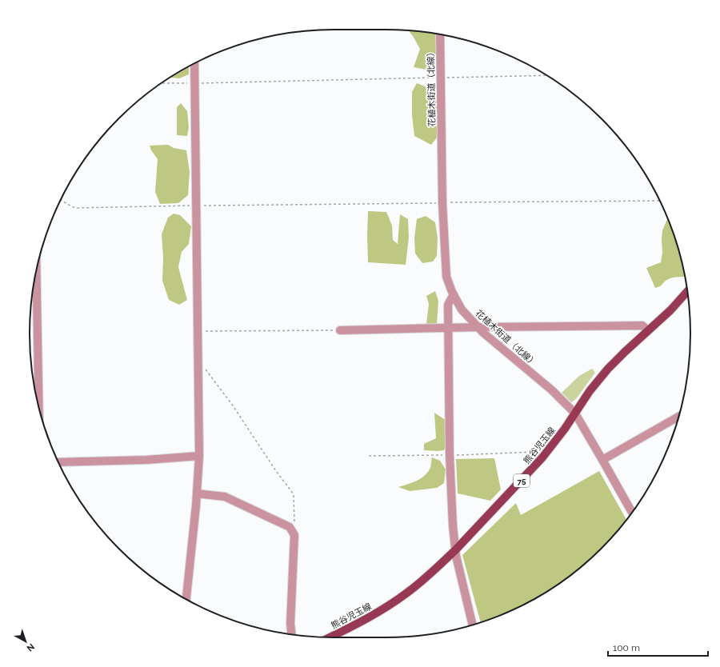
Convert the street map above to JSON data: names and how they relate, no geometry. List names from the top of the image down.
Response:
{
  "streets": {
    "main road": ["熊谷児玉線", "75"],
    "street": ["花植木街道（北線）"]
  },
  "crossings": [
    ["花植木街道（北線）", "熊谷児玉線"]
  ],
  "scale_bar": "100 m",
  "north": "bottom right"
}
